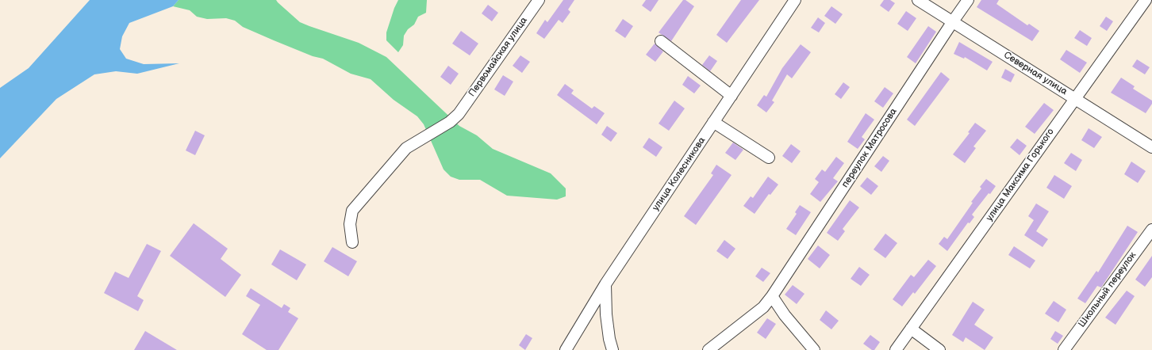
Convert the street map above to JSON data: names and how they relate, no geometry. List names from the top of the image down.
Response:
{
  "streets": {
    "street": [
      "Первомайская улица",
      "Северная улица",
      "переулок Матросова",
      "улица Колесникова",
      "улица Максима Горького",
      "Школьный переулок"
    ]
  },
  "crossings": [
    ["Северная улица", "переулок Матросова"],
    ["Северная улица", "улица Максима Горького"]
  ]
}
